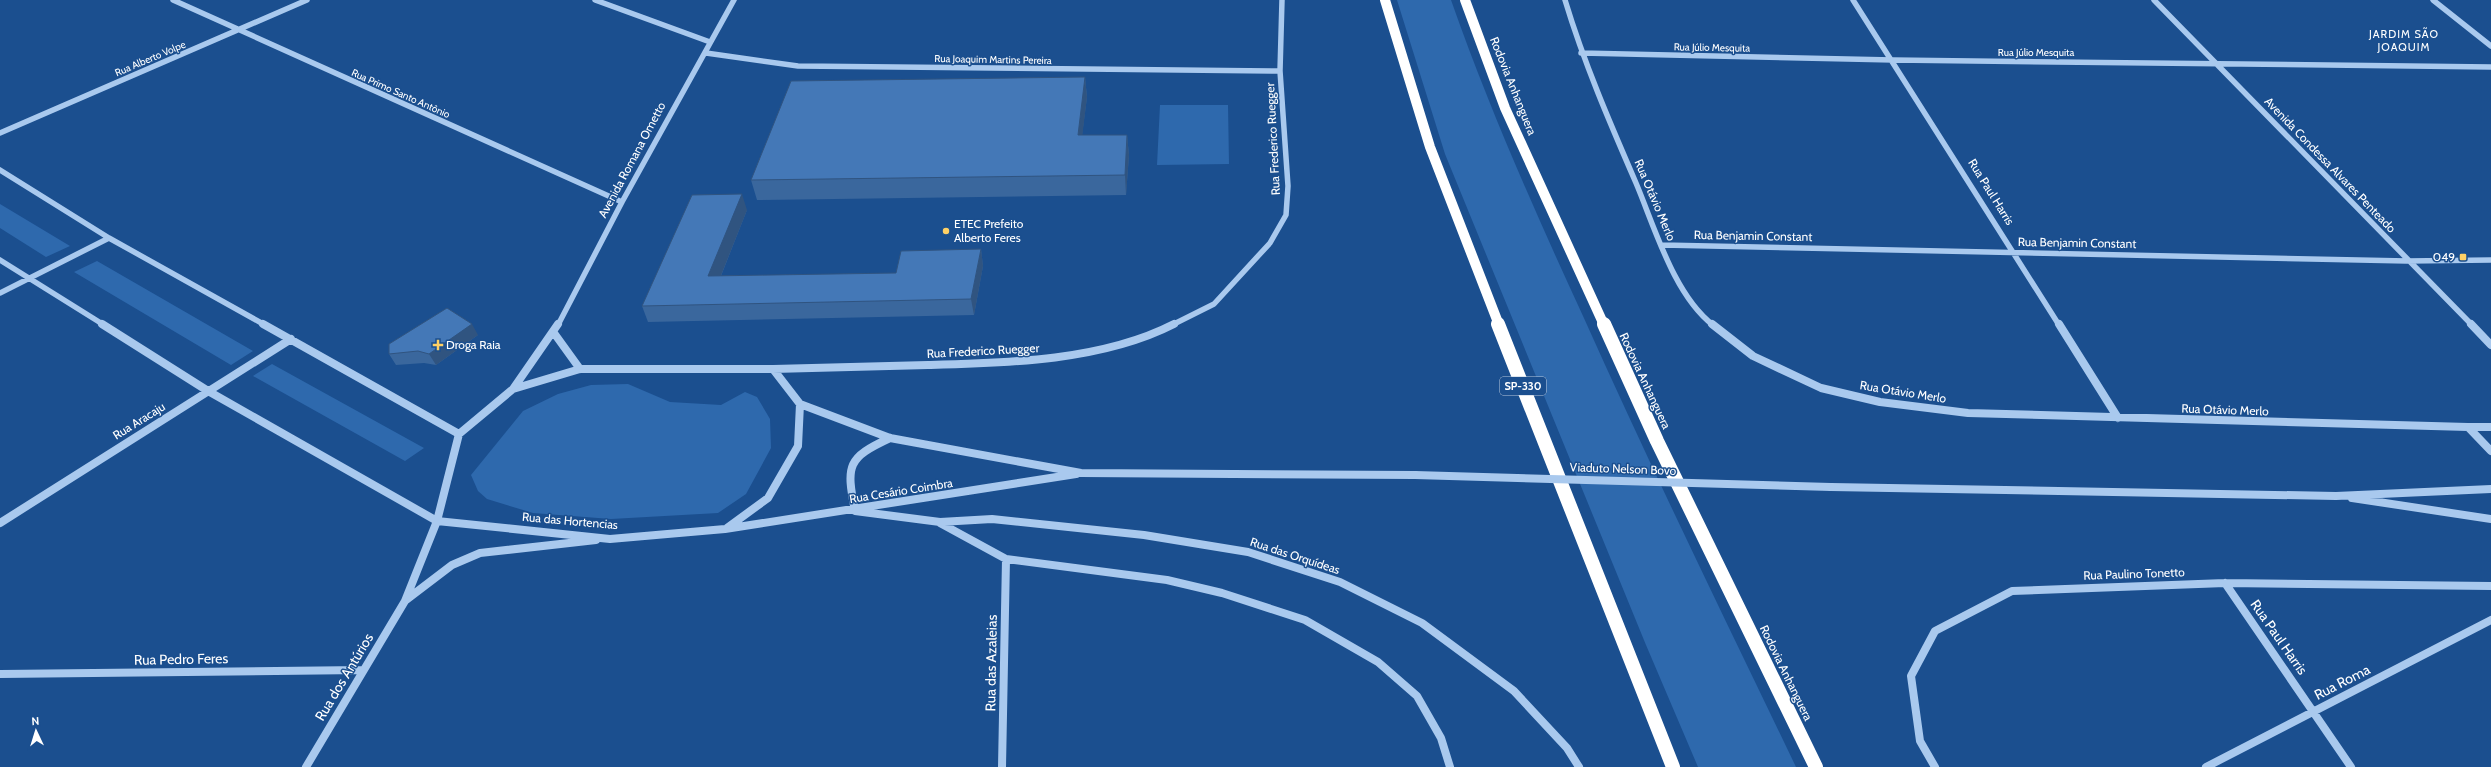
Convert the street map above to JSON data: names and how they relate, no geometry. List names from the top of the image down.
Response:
{
  "streets": {
    "highway": ["Rodovia Anhanguera", "SP-330"],
    "street": [
      "Rua Júlio Mesquita",
      "Rua Alberto Volpe",
      "Rua Joaquim Martins Pereira",
      "Rua Primo Santo Antônio",
      "Rua Frederico Ruegger",
      "Avenida Romana Ometto",
      "Avenida Condessa Alvares Penteado",
      "Rua Paul Harris",
      "Rua Otávio Merlo",
      "Rua Benjamin Constant",
      "Rua Aracaju",
      "Viaduto Nelson Bovo",
      "Rua Cesário Coimbra",
      "Rua das Hortencias",
      "Rua das Orquídeas",
      "Rua Paulino Tonetto",
      "Rua Pedro Feres",
      "Rua das Azaleias",
      "Rua dos Antúrios",
      "Rua Roma"
    ]
  },
  "crossings": [
    ["Rua Júlio Mesquita", "Avenida Condessa Alvares Penteado"],
    ["Rua Júlio Mesquita", "Rua Paul Harris"],
    ["Rua Júlio Mesquita", "Rua Otávio Merlo"],
    ["Rua Alberto Volpe", "Rua Primo Santo Antônio"],
    ["Rua Joaquim Martins Pereira", "Rua Frederico Ruegger"],
    ["Rua Joaquim Martins Pereira", "Avenida Romana Ometto"],
    ["Rua Primo Santo Antônio", "Avenida Romana Ometto"],
    ["Rua Frederico Ruegger", "Avenida Romana Ometto"],
    ["Avenida Condessa Alvares Penteado", "Rua Benjamin Constant"],
    ["Rua Paul Harris", "Rua Otávio Merlo"],
    ["Rua Paul Harris", "Rua Benjamin Constant"],
    ["Rua Paul Harris", "Rua Paulino Tonetto"],
    ["Rua Paul Harris", "Rua Roma"],
    ["Rua Otávio Merlo", "Rua Benjamin Constant"],
    ["Viaduto Nelson Bovo", "Rua Cesário Coimbra"],
    ["Rua Cesário Coimbra", "Rua das Hortencias"],
    ["Rua Cesário Coimbra", "Rua das Orquídeas"],
    ["Rua das Hortencias", "Rua dos Antúrios"],
    ["Rua das Orquídeas", "Rua das Azaleias"],
    ["Rua Pedro Feres", "Rua dos Antúrios"]
  ],
  "districts": ["JARDIM SÃO JOAQUIM"],
  "places": {
    "other": ["ETEC Prefeito Alberto Feres"],
    "transit": ["049"],
    "health": ["Droga Raia"]
  },
  "north": "top"
}
